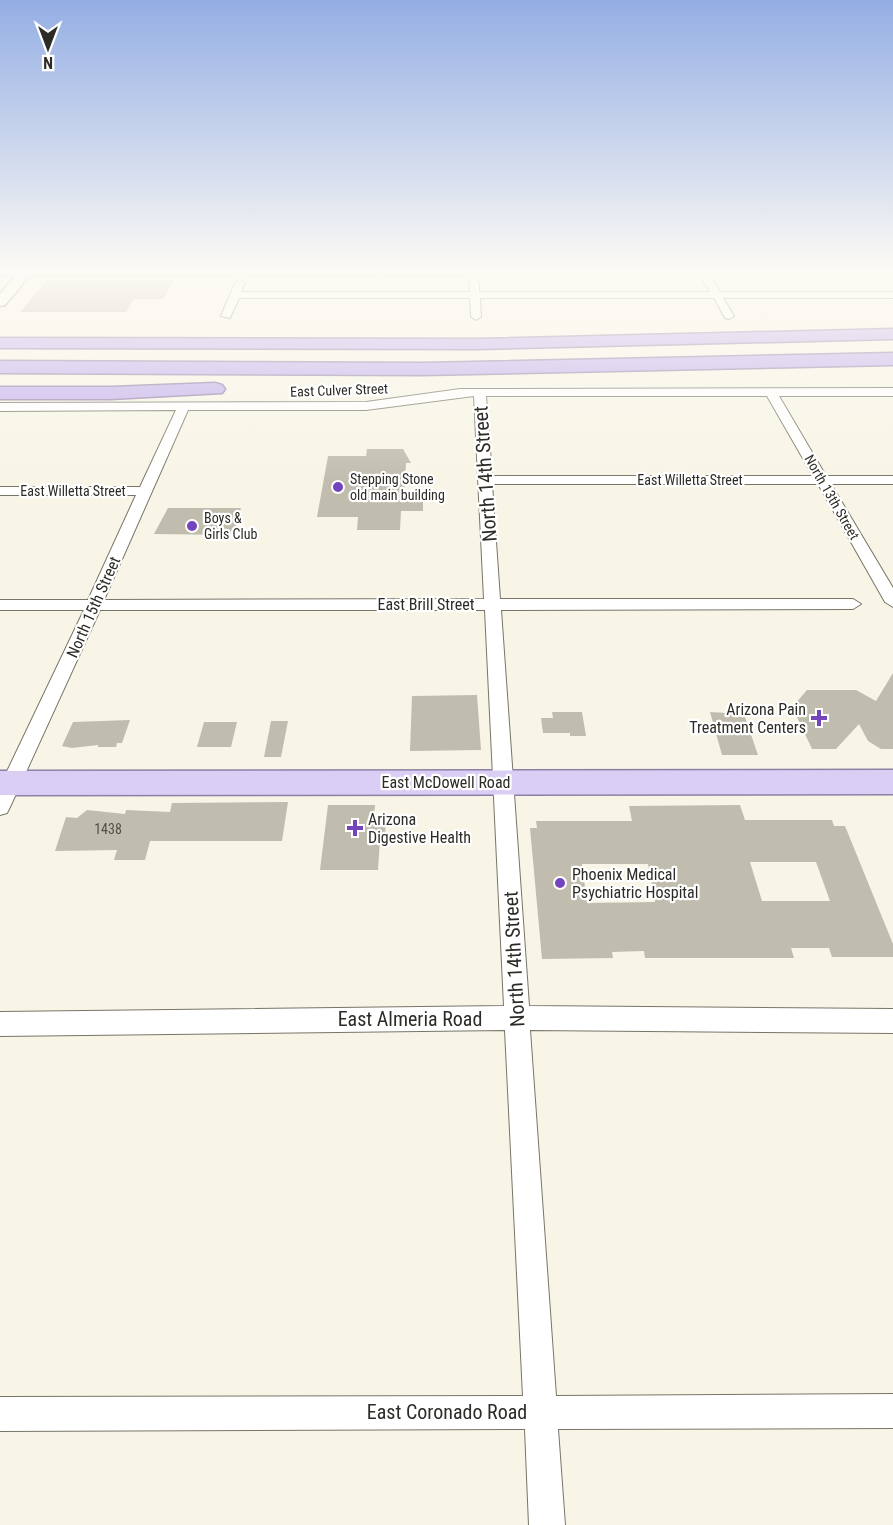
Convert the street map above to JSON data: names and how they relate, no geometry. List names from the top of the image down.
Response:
{
  "streets": {
    "main road": ["East McDowell Road"],
    "street": [
      "East Culver Street",
      "North 14th Street",
      "East Willetta Street",
      "North 13th Street",
      "East Brill Street",
      "North 15th Street",
      "East Almeria Road",
      "East Coronado Road"
    ]
  },
  "crossings": [
    ["East Culver Street", "North 14th Street"],
    ["East Culver Street", "North 13th Street"],
    ["East Culver Street", "North 15th Street"],
    ["North 14th Street", "East Willetta Street"],
    ["North 14th Street", "East Brill Street"],
    ["North 14th Street", "East McDowell Road"],
    ["North 14th Street", "East Almeria Road"],
    ["North 14th Street", "East Coronado Road"],
    ["East Willetta Street", "North 13th Street"],
    ["East Willetta Street", "North 15th Street"],
    ["East Brill Street", "North 15th Street"],
    ["North 15th Street", "East McDowell Road"]
  ],
  "places": {
    "other": ["Stepping Stone old main building", "Boys & Girls Club", "Phoenix Medical Psychiatric Hospital"],
    "health": ["Arizona Pain Treatment Centers", "Arizona Digestive Health"]
  },
  "house_numbers": ["1438"],
  "north": "bottom"
}
